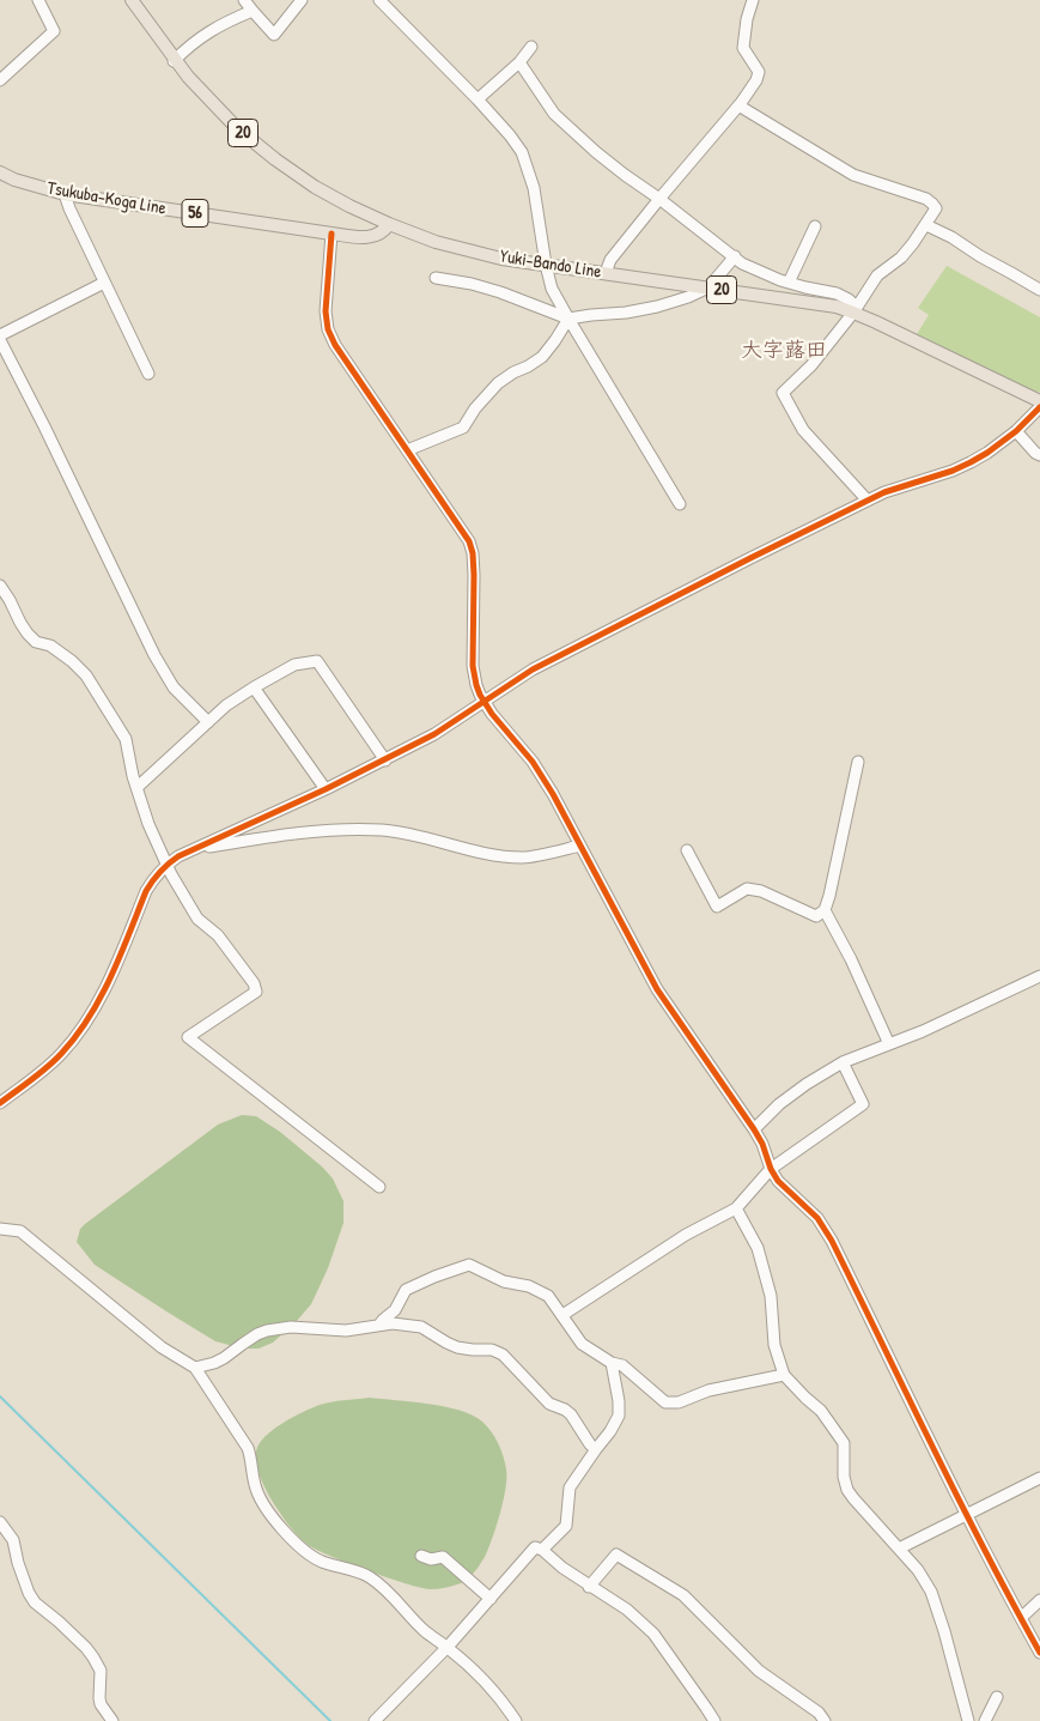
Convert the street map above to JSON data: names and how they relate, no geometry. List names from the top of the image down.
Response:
{
  "streets": {
    "main road": [
      "20",
      "Tsukuba-Koga Line",
      "56",
      "Yuki-Bando Line"
    ]
  },
  "crossings": [
    ["Tsukuba-Koga Line", "Yuki-Bando Line"]
  ],
  "districts": ["大字蕗田"]
}
